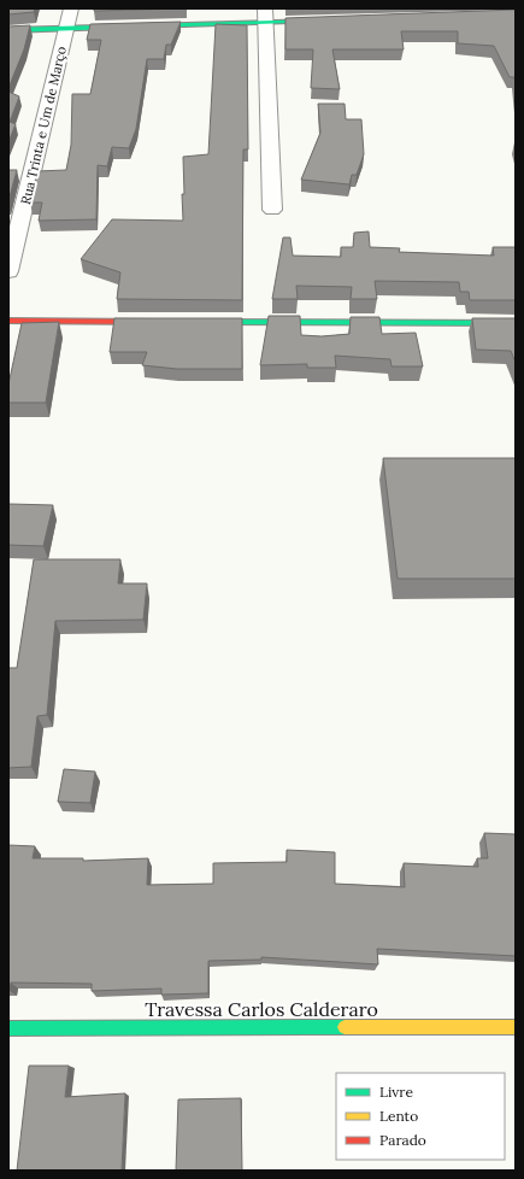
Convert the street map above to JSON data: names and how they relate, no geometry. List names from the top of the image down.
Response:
{
  "streets": {
    "street": ["Rua Trinta e Um de Março", "Travessa Carlos Calderaro"]
  },
  "legend": ["Livre", "Lento", "Parado"]
}
